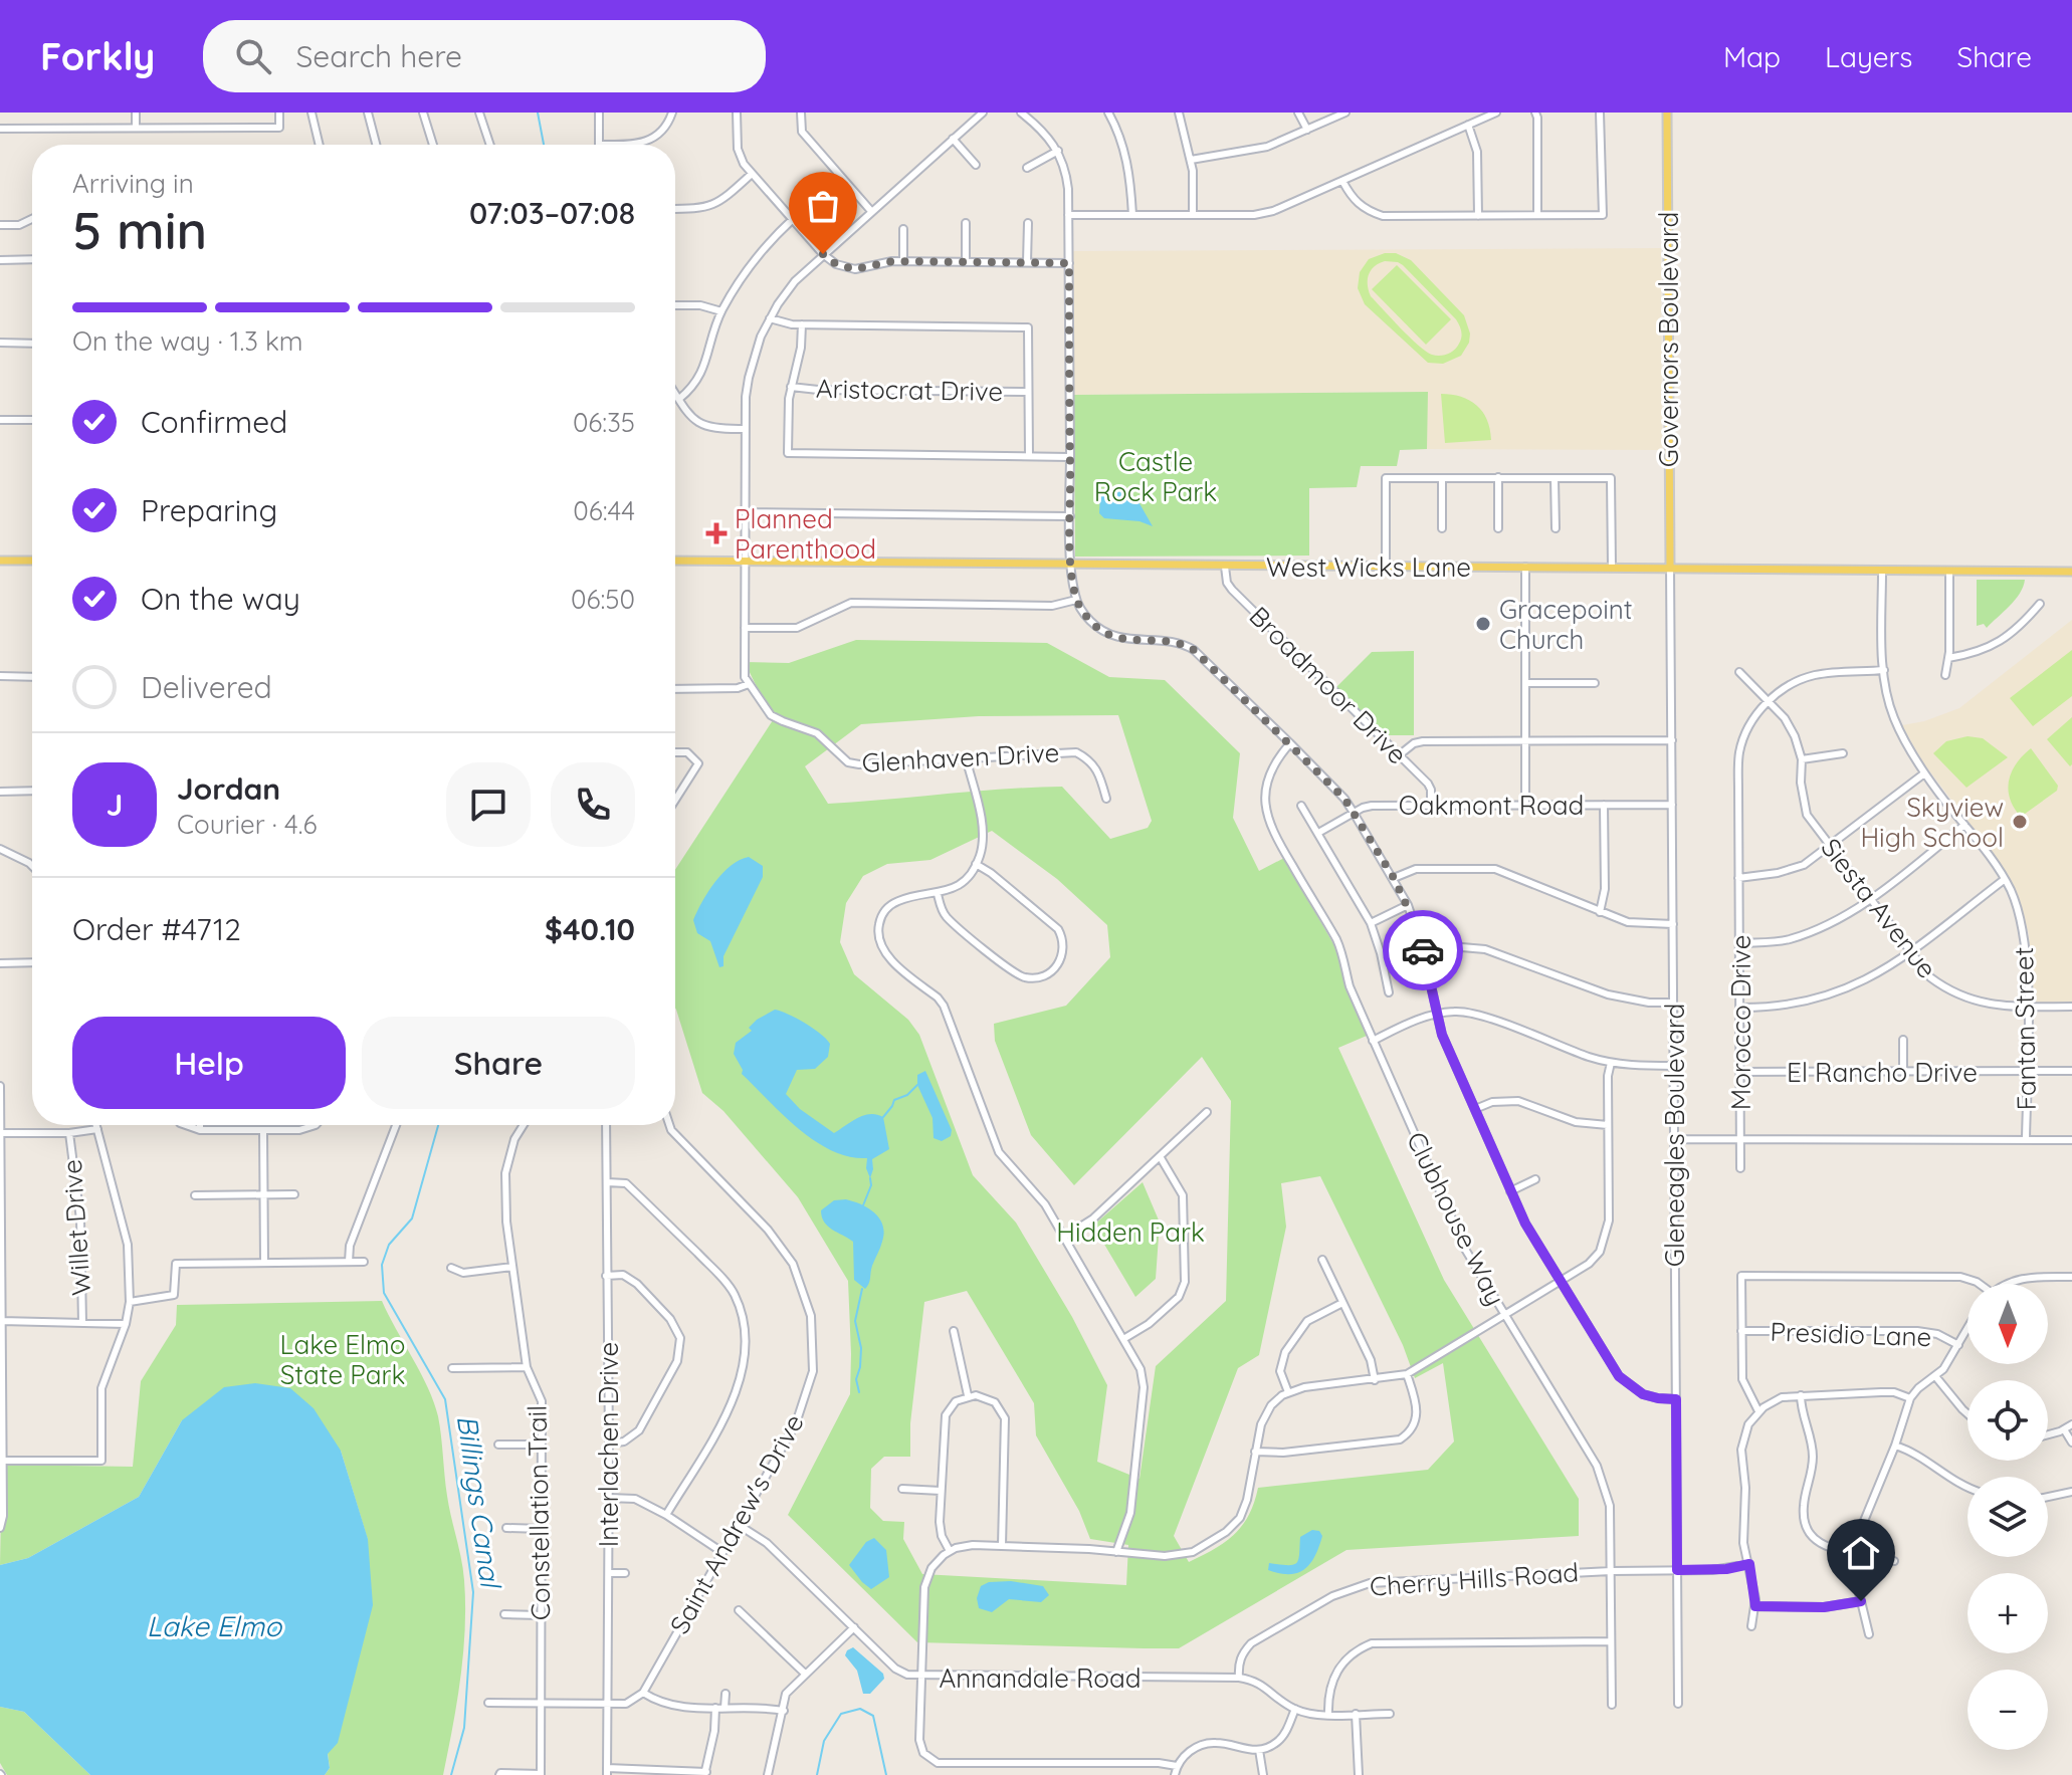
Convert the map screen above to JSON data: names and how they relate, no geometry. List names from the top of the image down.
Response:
{
  "streets": {
    "main road": ["Governors Boulevard", "West Wicks Lane"],
    "street": [
      "Aristocrat Drive",
      "Broadmoor Drive",
      "Glenhaven Drive",
      "Oakmont Road",
      "Siesta Avenue",
      "Morocco Drive",
      "Fantan Street",
      "El Rancho Drive",
      "Gleneagles Boulevard",
      "Clubhouse Way",
      "Willet Drive",
      "Presidio Lane",
      "Interlachen Drive",
      "Constellation Trail",
      "Saint Andrew's Drive",
      "Cherry Hills Road",
      "Annandale Road"
    ]
  },
  "crossings": [
    ["Governors Boulevard", "West Wicks Lane"],
    ["Governors Boulevard", "Gleneagles Boulevard"],
    ["West Wicks Lane", "Broadmoor Drive"],
    ["West Wicks Lane", "Fantan Street"],
    ["West Wicks Lane", "Gleneagles Boulevard"],
    ["Broadmoor Drive", "Oakmont Road"],
    ["Oakmont Road", "Gleneagles Boulevard"],
    ["Siesta Avenue", "Morocco Drive"],
    ["Siesta Avenue", "Fantan Street"],
    ["Morocco Drive", "El Rancho Drive"],
    ["Fantan Street", "El Rancho Drive"],
    ["Gleneagles Boulevard", "Cherry Hills Road"],
    ["Clubhouse Way", "Cherry Hills Road"],
    ["Saint Andrew's Drive", "Annandale Road"],
    ["Cherry Hills Road", "Annandale Road"]
  ],
  "water": ["Billings Canal", "Lake Elmo"],
  "parks": ["Castle Rock Park", "Hidden Park", "Lake Elmo State Park"],
  "places": {
    "health": ["Planned Parenthood"],
    "other": ["Gracepoint Church", "Skyview High School"]
  },
  "north": "bottom",
  "page": {
    "header": "Forkly",
    "search": "Search here",
    "nav": ["Map", "Layers", "Share"],
    "heading": ["5 min", "Arriving in", "07:03–07:08"],
    "panel": [
      "Jordan",
      "Courier · 4.6",
      "Order #4712",
      "$40.10"
    ],
    "bar": "On the way · 1.3 km",
    "list": [
      ["Confirmed", "06:35"],
      ["Preparing", "06:44"],
      ["On the way", "06:50"],
      "Delivered"
    ],
    "round": "J",
    "buttons": ["Help", "Share"],
    "map_buttons": ["+", "−"]
  }
}
